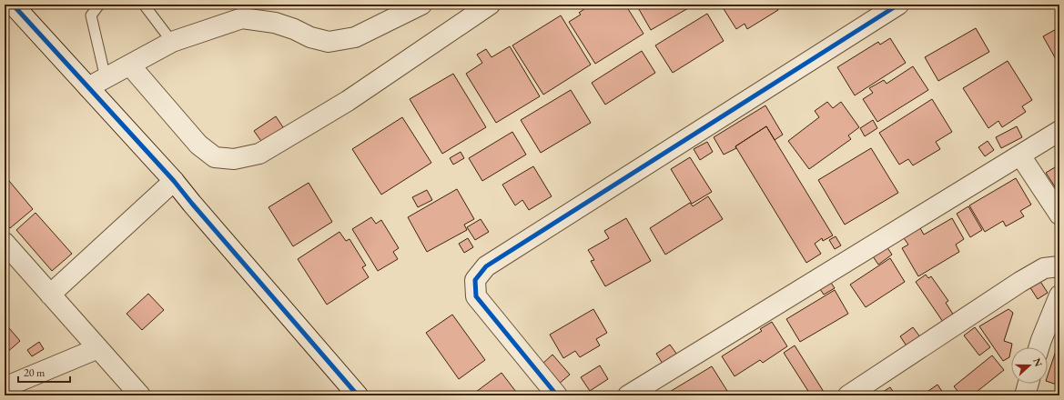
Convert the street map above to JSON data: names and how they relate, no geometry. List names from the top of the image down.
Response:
{
  "scale_bar": "20 m",
  "north": "right"
}
